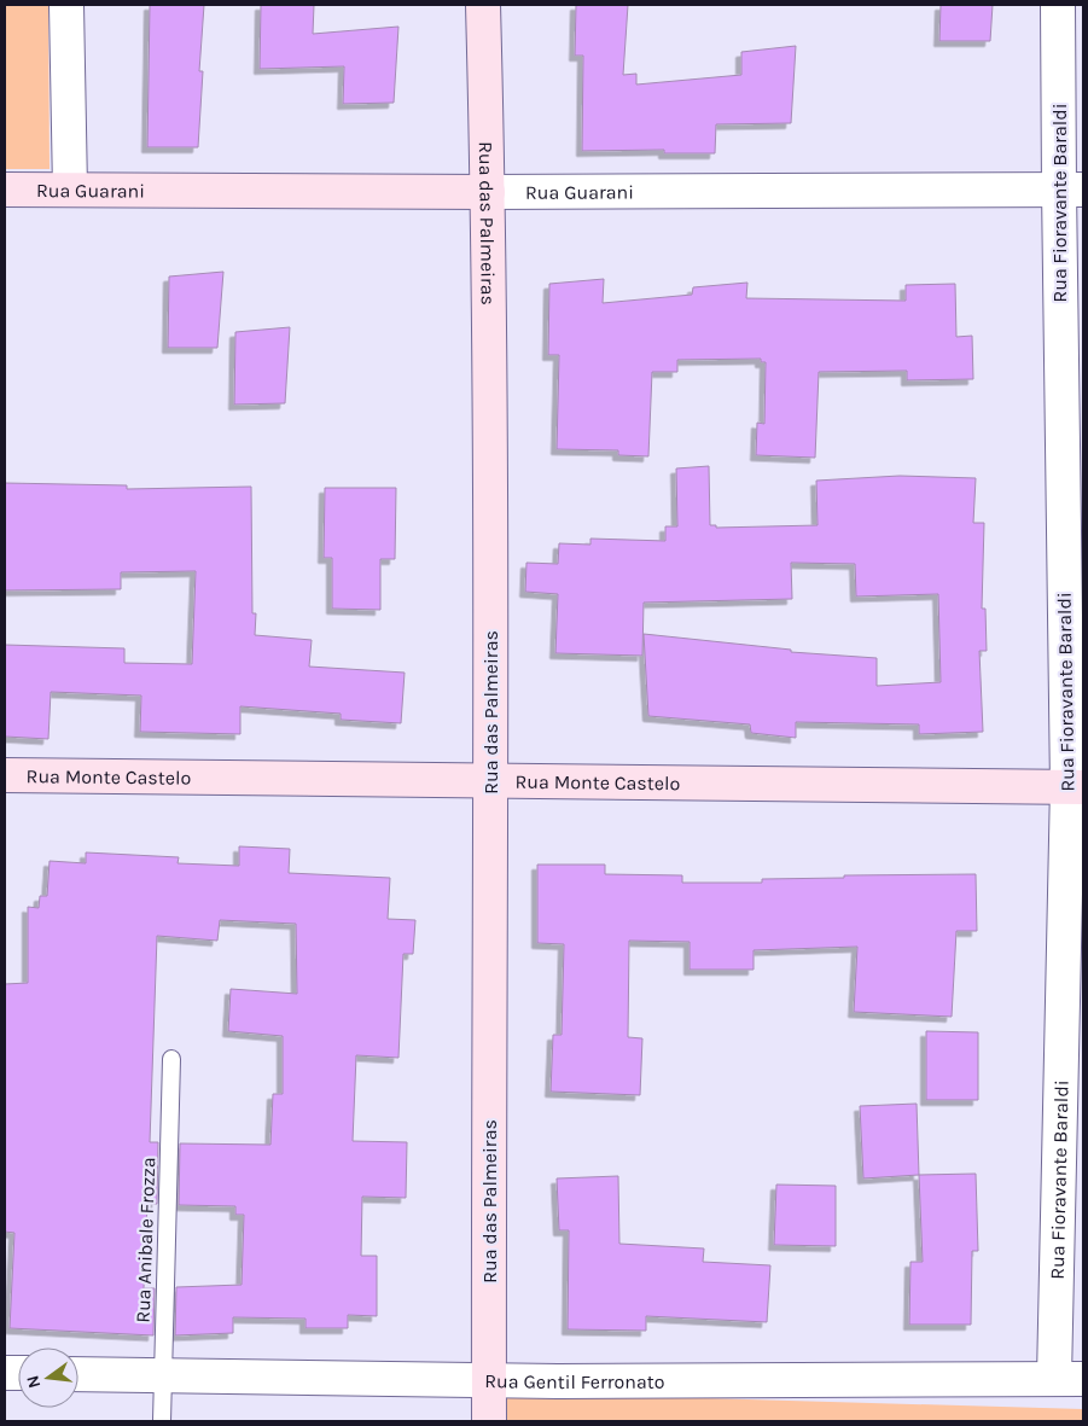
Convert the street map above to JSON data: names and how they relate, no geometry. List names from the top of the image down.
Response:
{
  "streets": {
    "street": [
      "Rua Guarani",
      "Rua Fioravante Baraldi",
      "Rua das Palmeiras",
      "Rua Monte Castelo",
      "Rua Gentil Ferronato"
    ],
    "lane": ["Rua Anibale Frozza"]
  },
  "crossings": [
    ["Rua Guarani", "Rua Fioravante Baraldi"],
    ["Rua Guarani", "Rua das Palmeiras"],
    ["Rua Fioravante Baraldi", "Rua Monte Castelo"],
    ["Rua Fioravante Baraldi", "Rua Gentil Ferronato"],
    ["Rua das Palmeiras", "Rua Monte Castelo"],
    ["Rua das Palmeiras", "Rua Gentil Ferronato"],
    ["Rua Anibale Frozza", "Rua Gentil Ferronato"]
  ],
  "north": "left"
}
